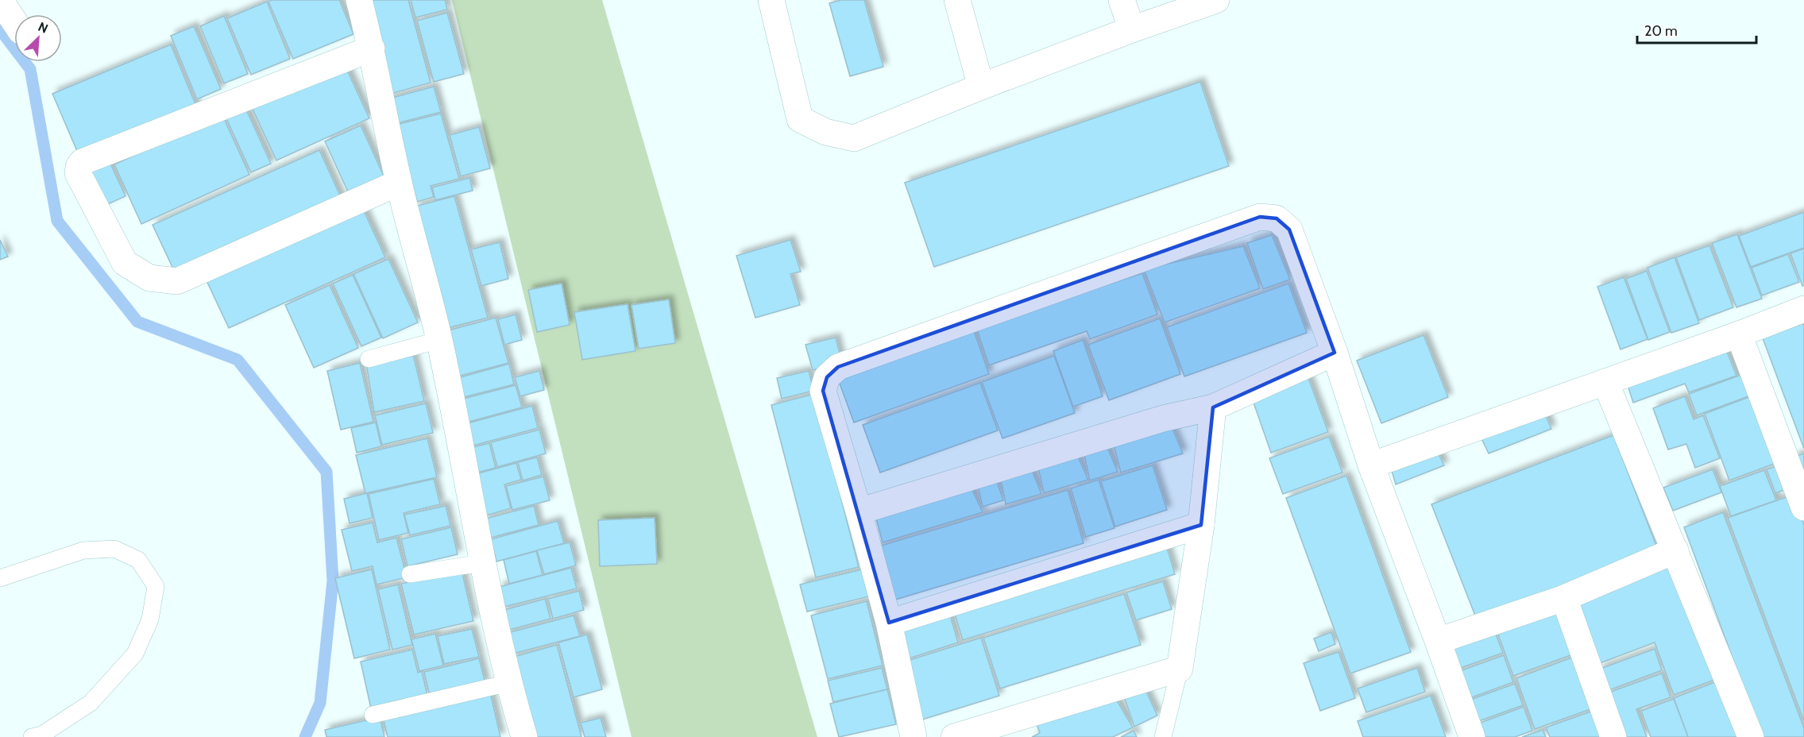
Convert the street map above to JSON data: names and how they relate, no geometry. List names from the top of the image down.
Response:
{
  "scale_bar": "20 m",
  "north": "top right"
}
